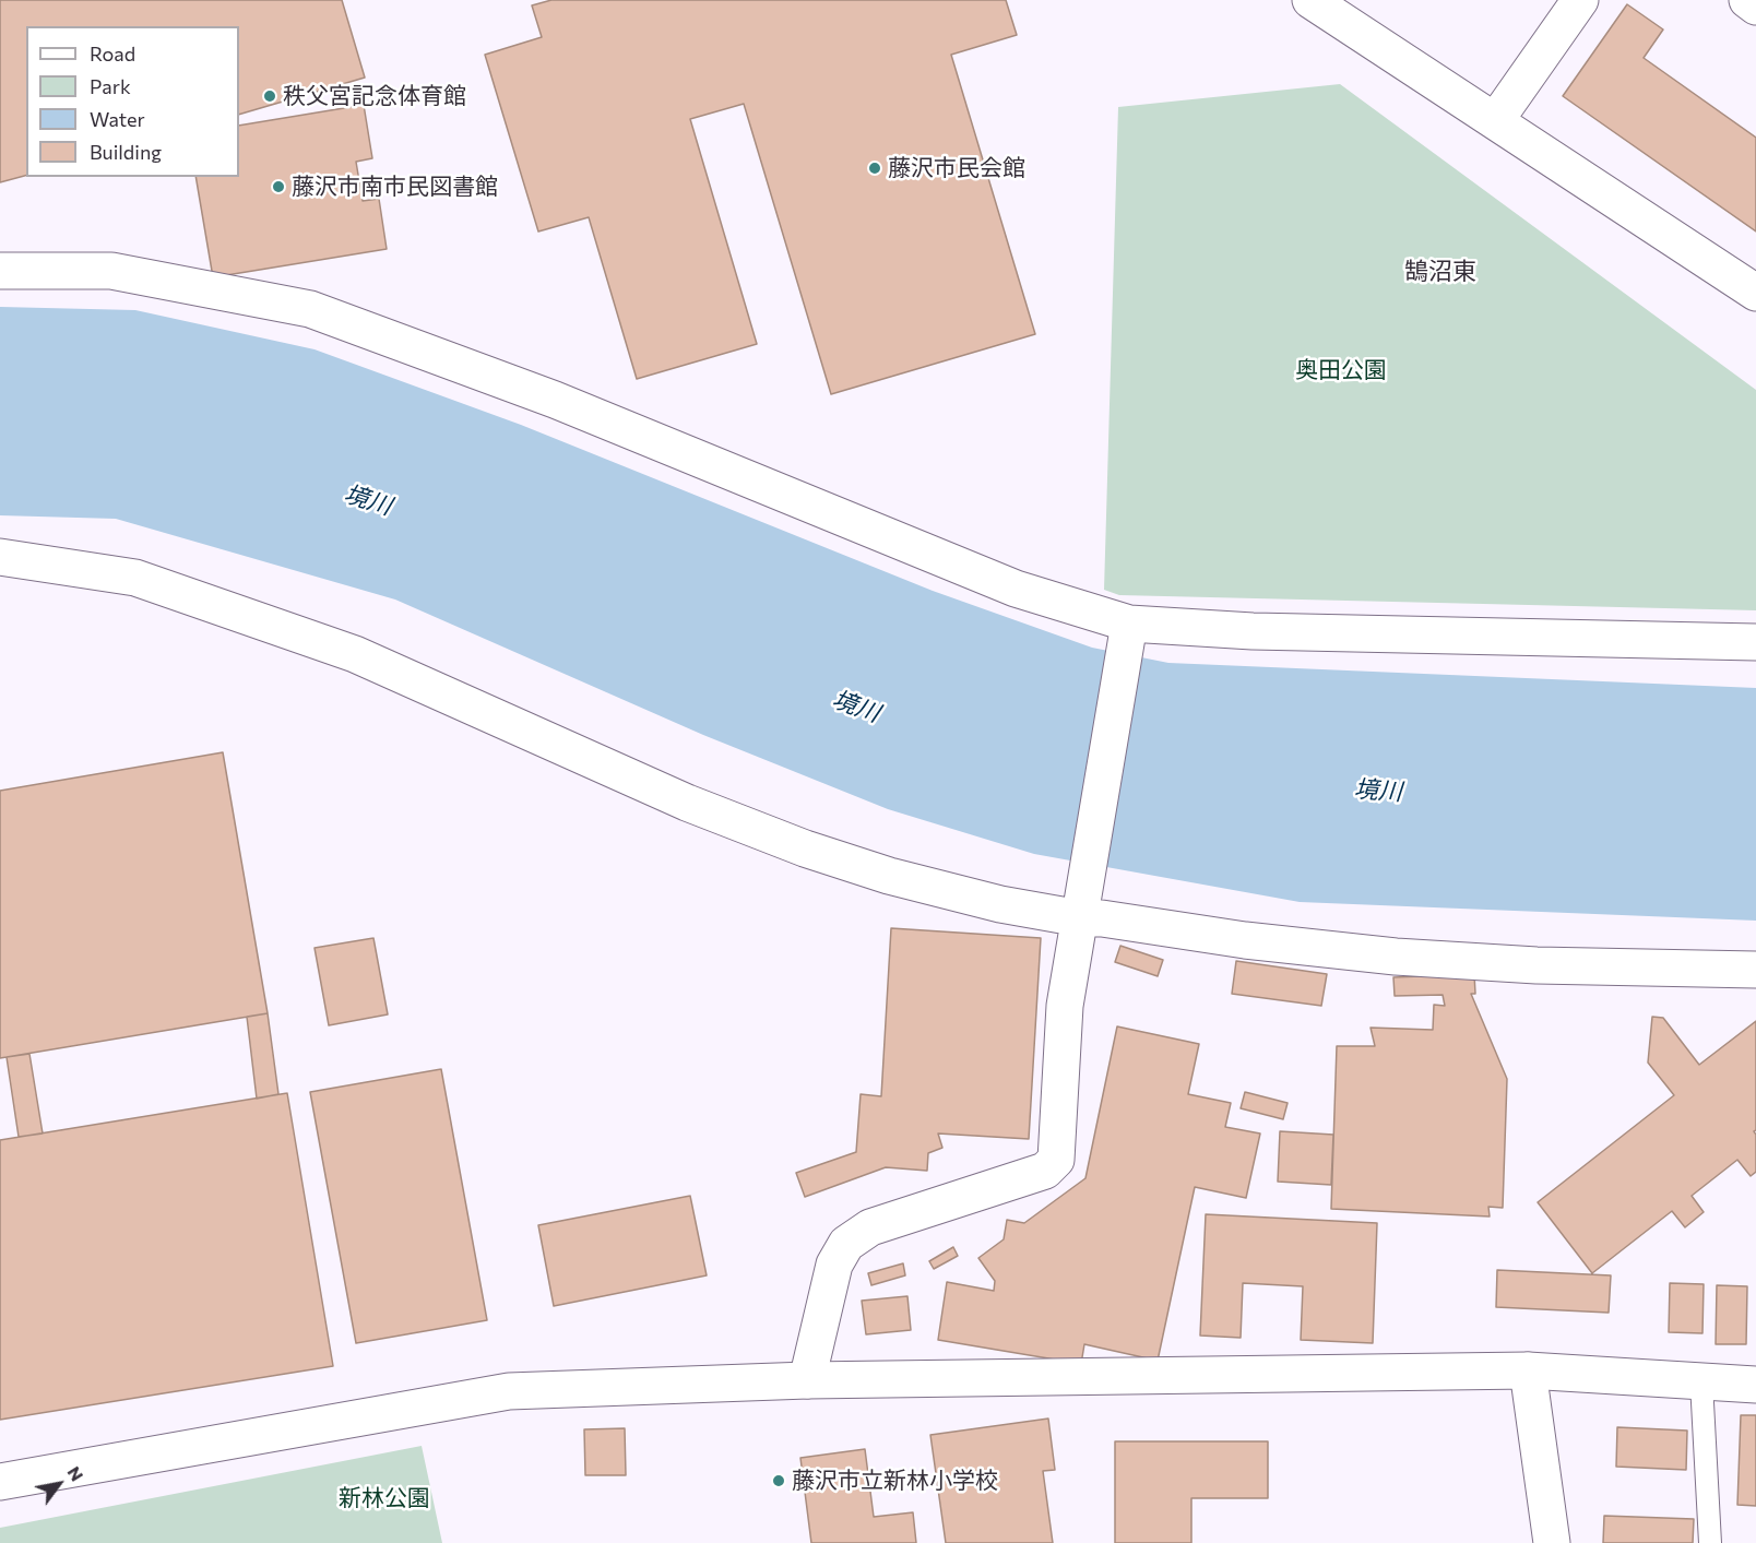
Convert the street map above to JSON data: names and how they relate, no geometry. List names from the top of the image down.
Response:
{
  "districts": ["鵠沼東"],
  "water": ["境川"],
  "parks": ["奥田公園", "新林公園"],
  "places": [
    "秩父宮記念体育館",
    "藤沢市民会館",
    "藤沢市南市民図書館",
    "藤沢市立新林小学校"
  ],
  "legend": [
    "Road",
    "Park",
    "Water",
    "Building"
  ],
  "north": "top right"
}
